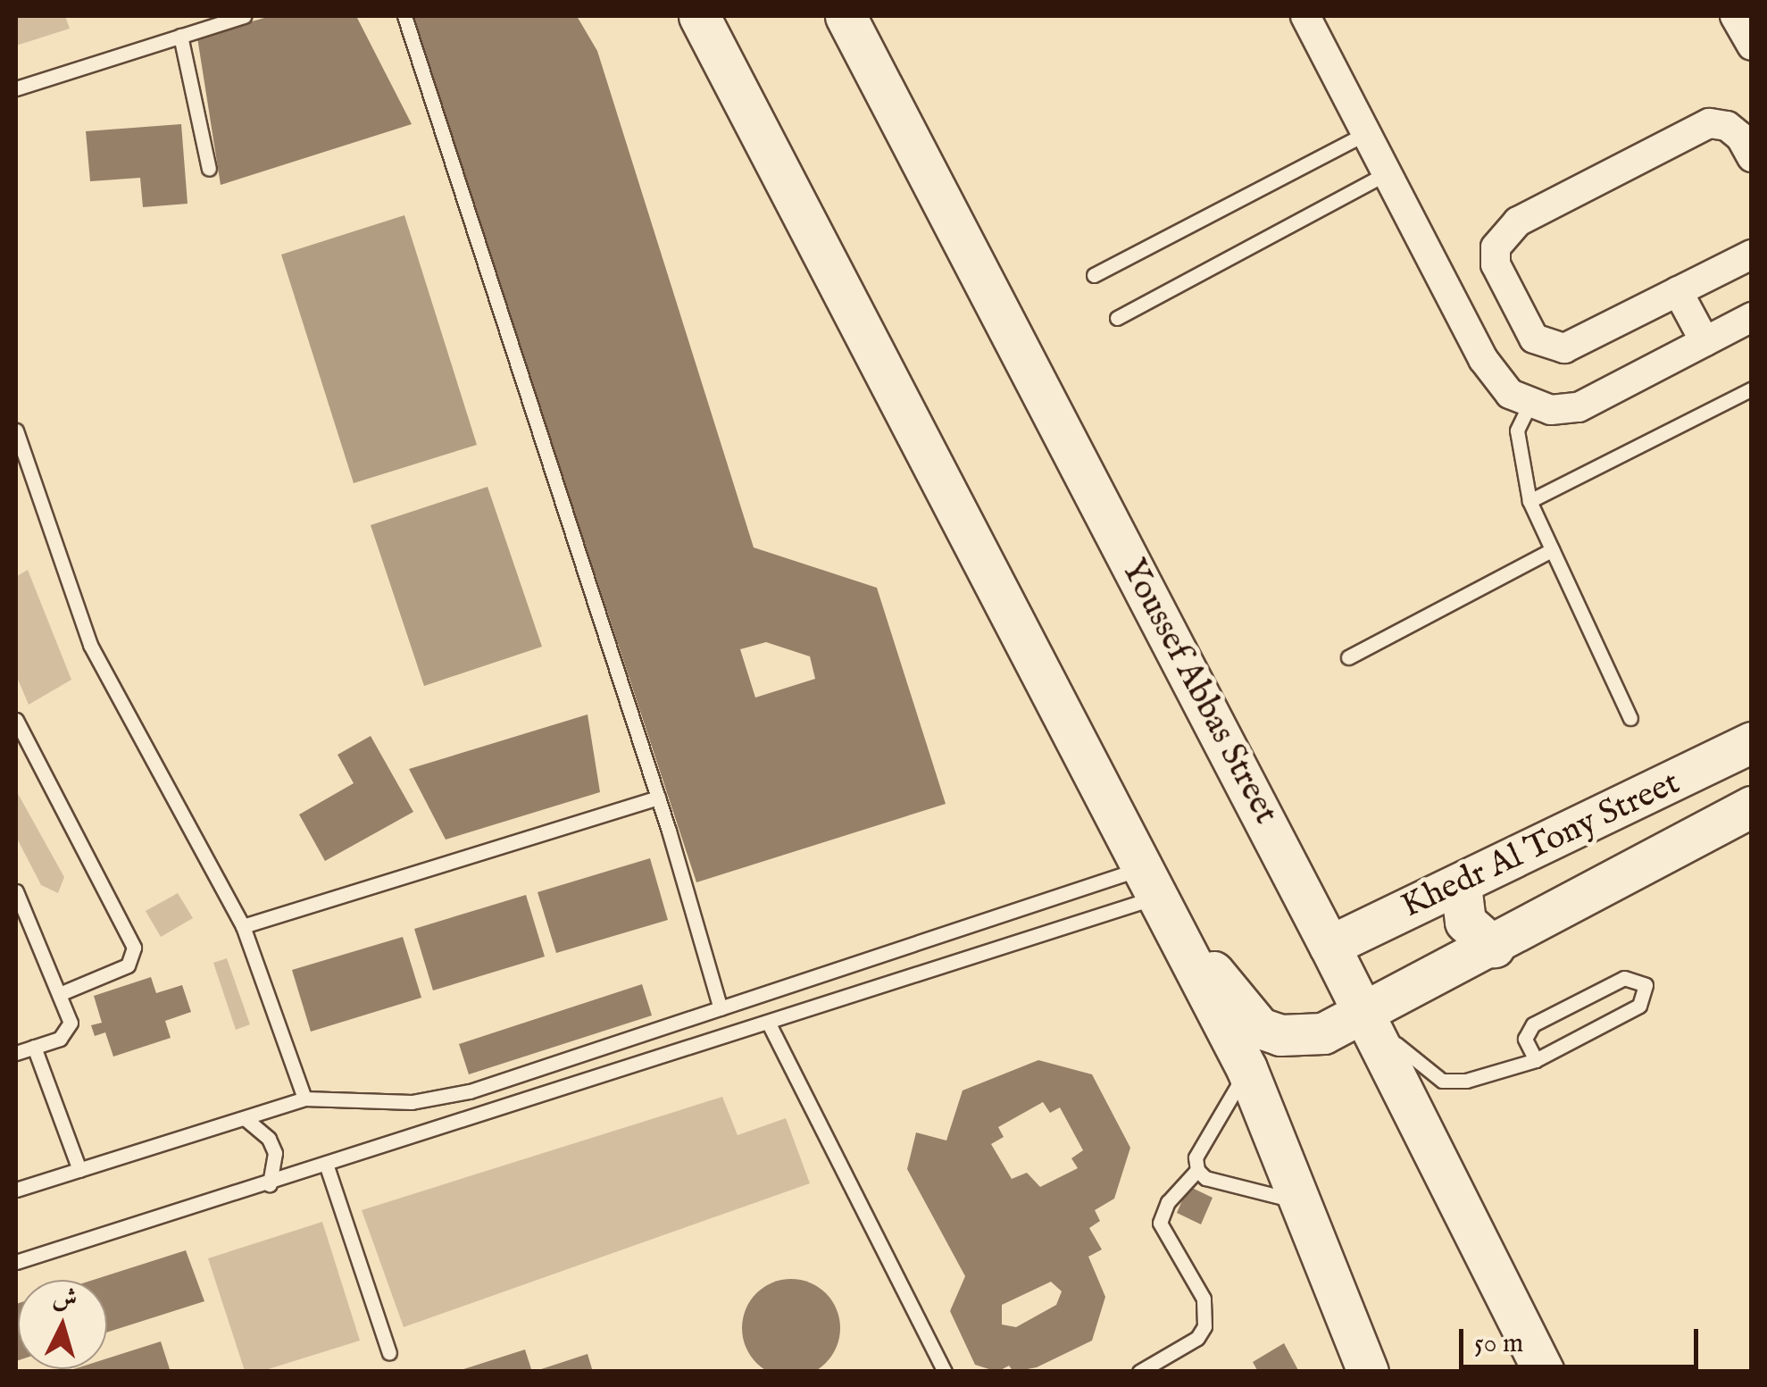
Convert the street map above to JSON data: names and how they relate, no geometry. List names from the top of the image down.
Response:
{
  "streets": {
    "main road": ["Youssef Abbas Street", "Khedr Al Tony Street"]
  },
  "crossings": [
    ["Youssef Abbas Street", "Khedr Al Tony Street"]
  ],
  "scale_bar": "50 m",
  "north": "top"
}
